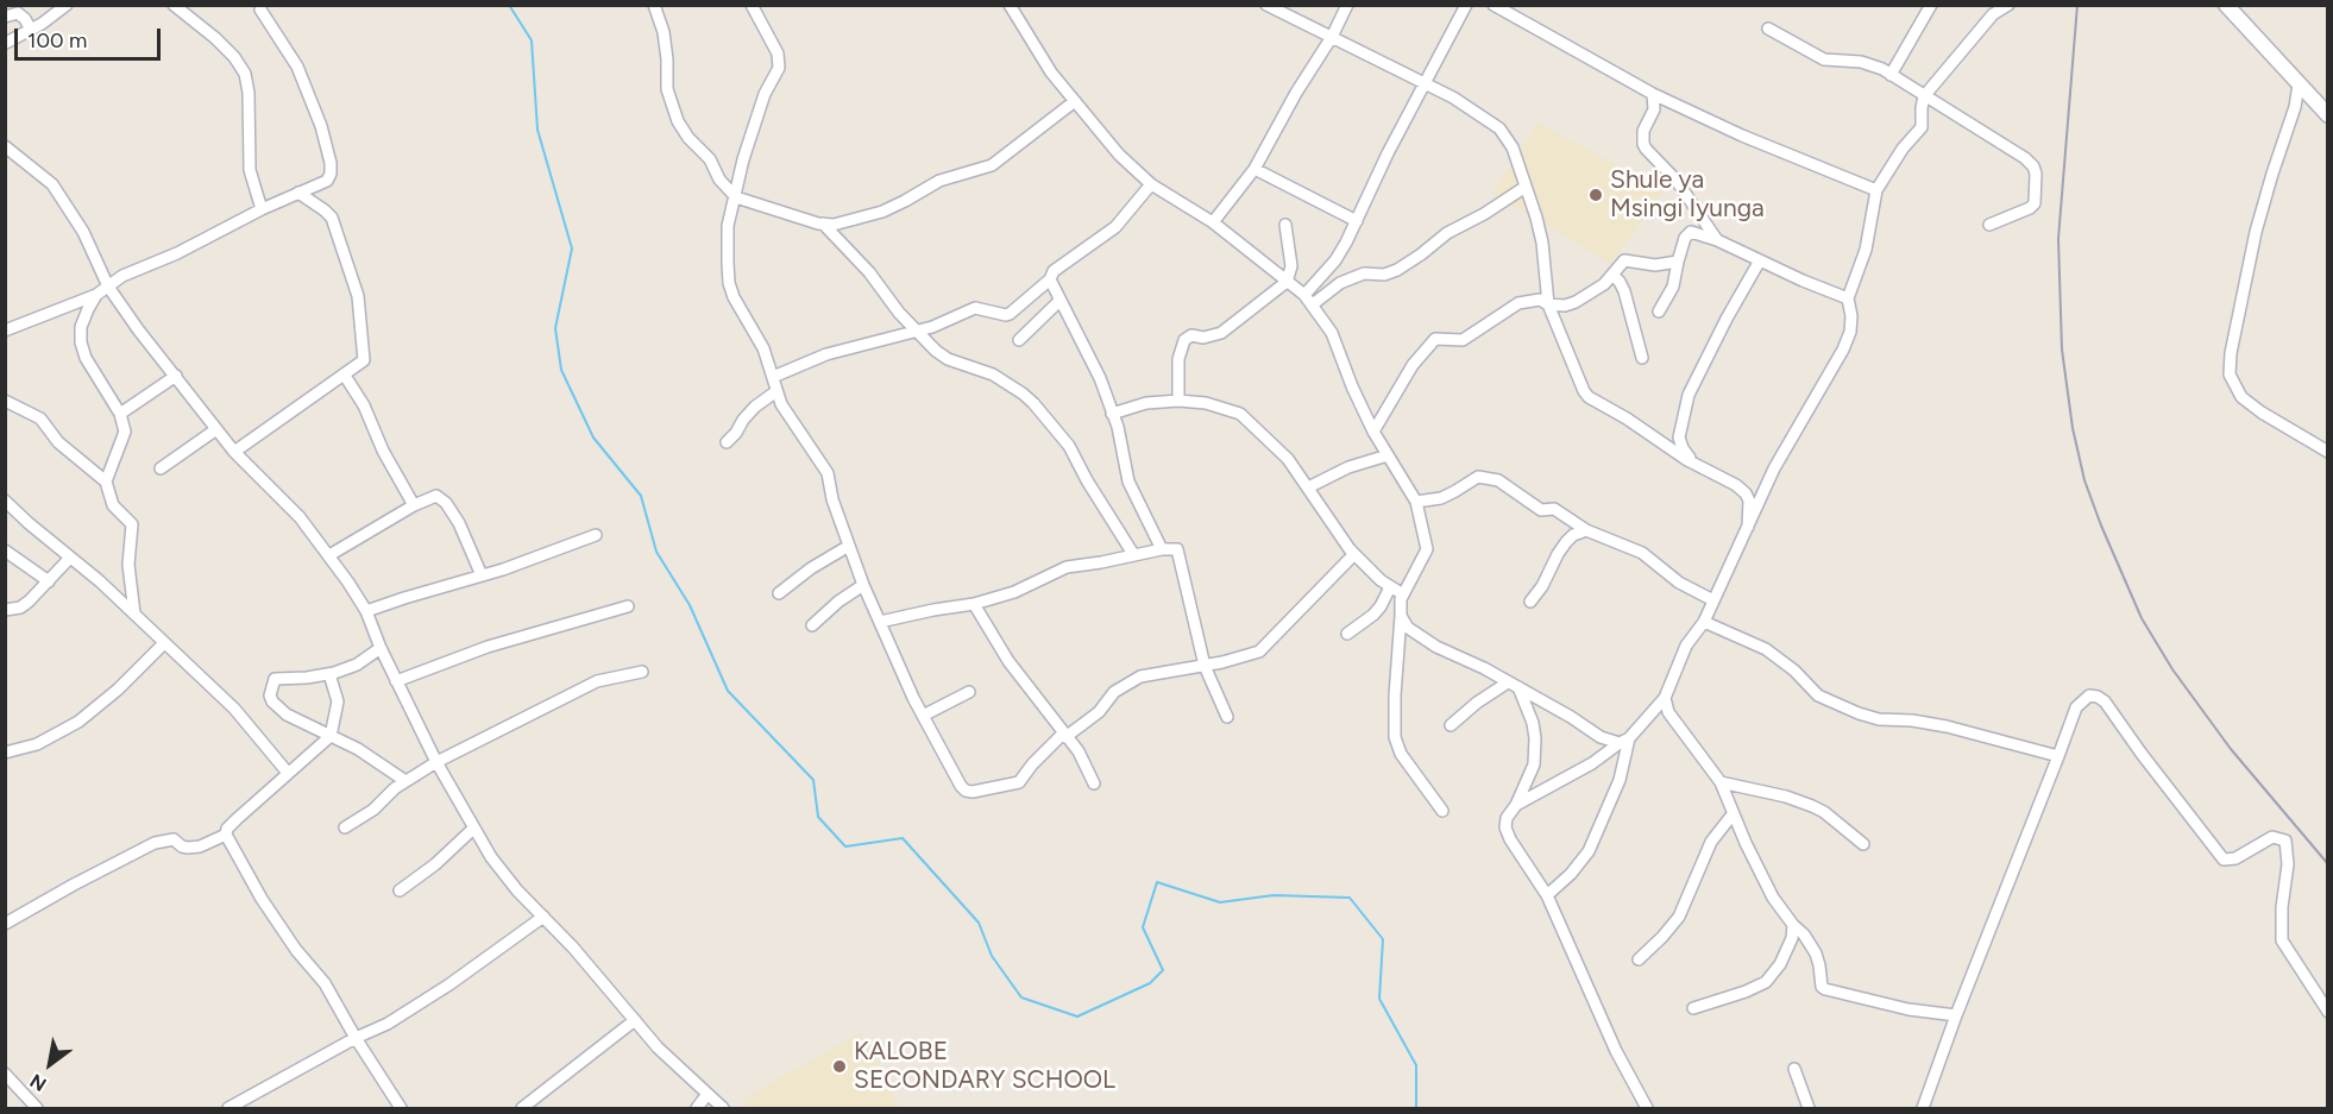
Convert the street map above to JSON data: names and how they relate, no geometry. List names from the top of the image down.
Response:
{
  "places": ["Shule ya Msingi Iyunga", "KALOBE SECONDARY SCHOOL"],
  "scale_bar": "100 m",
  "north": "bottom left"
}
